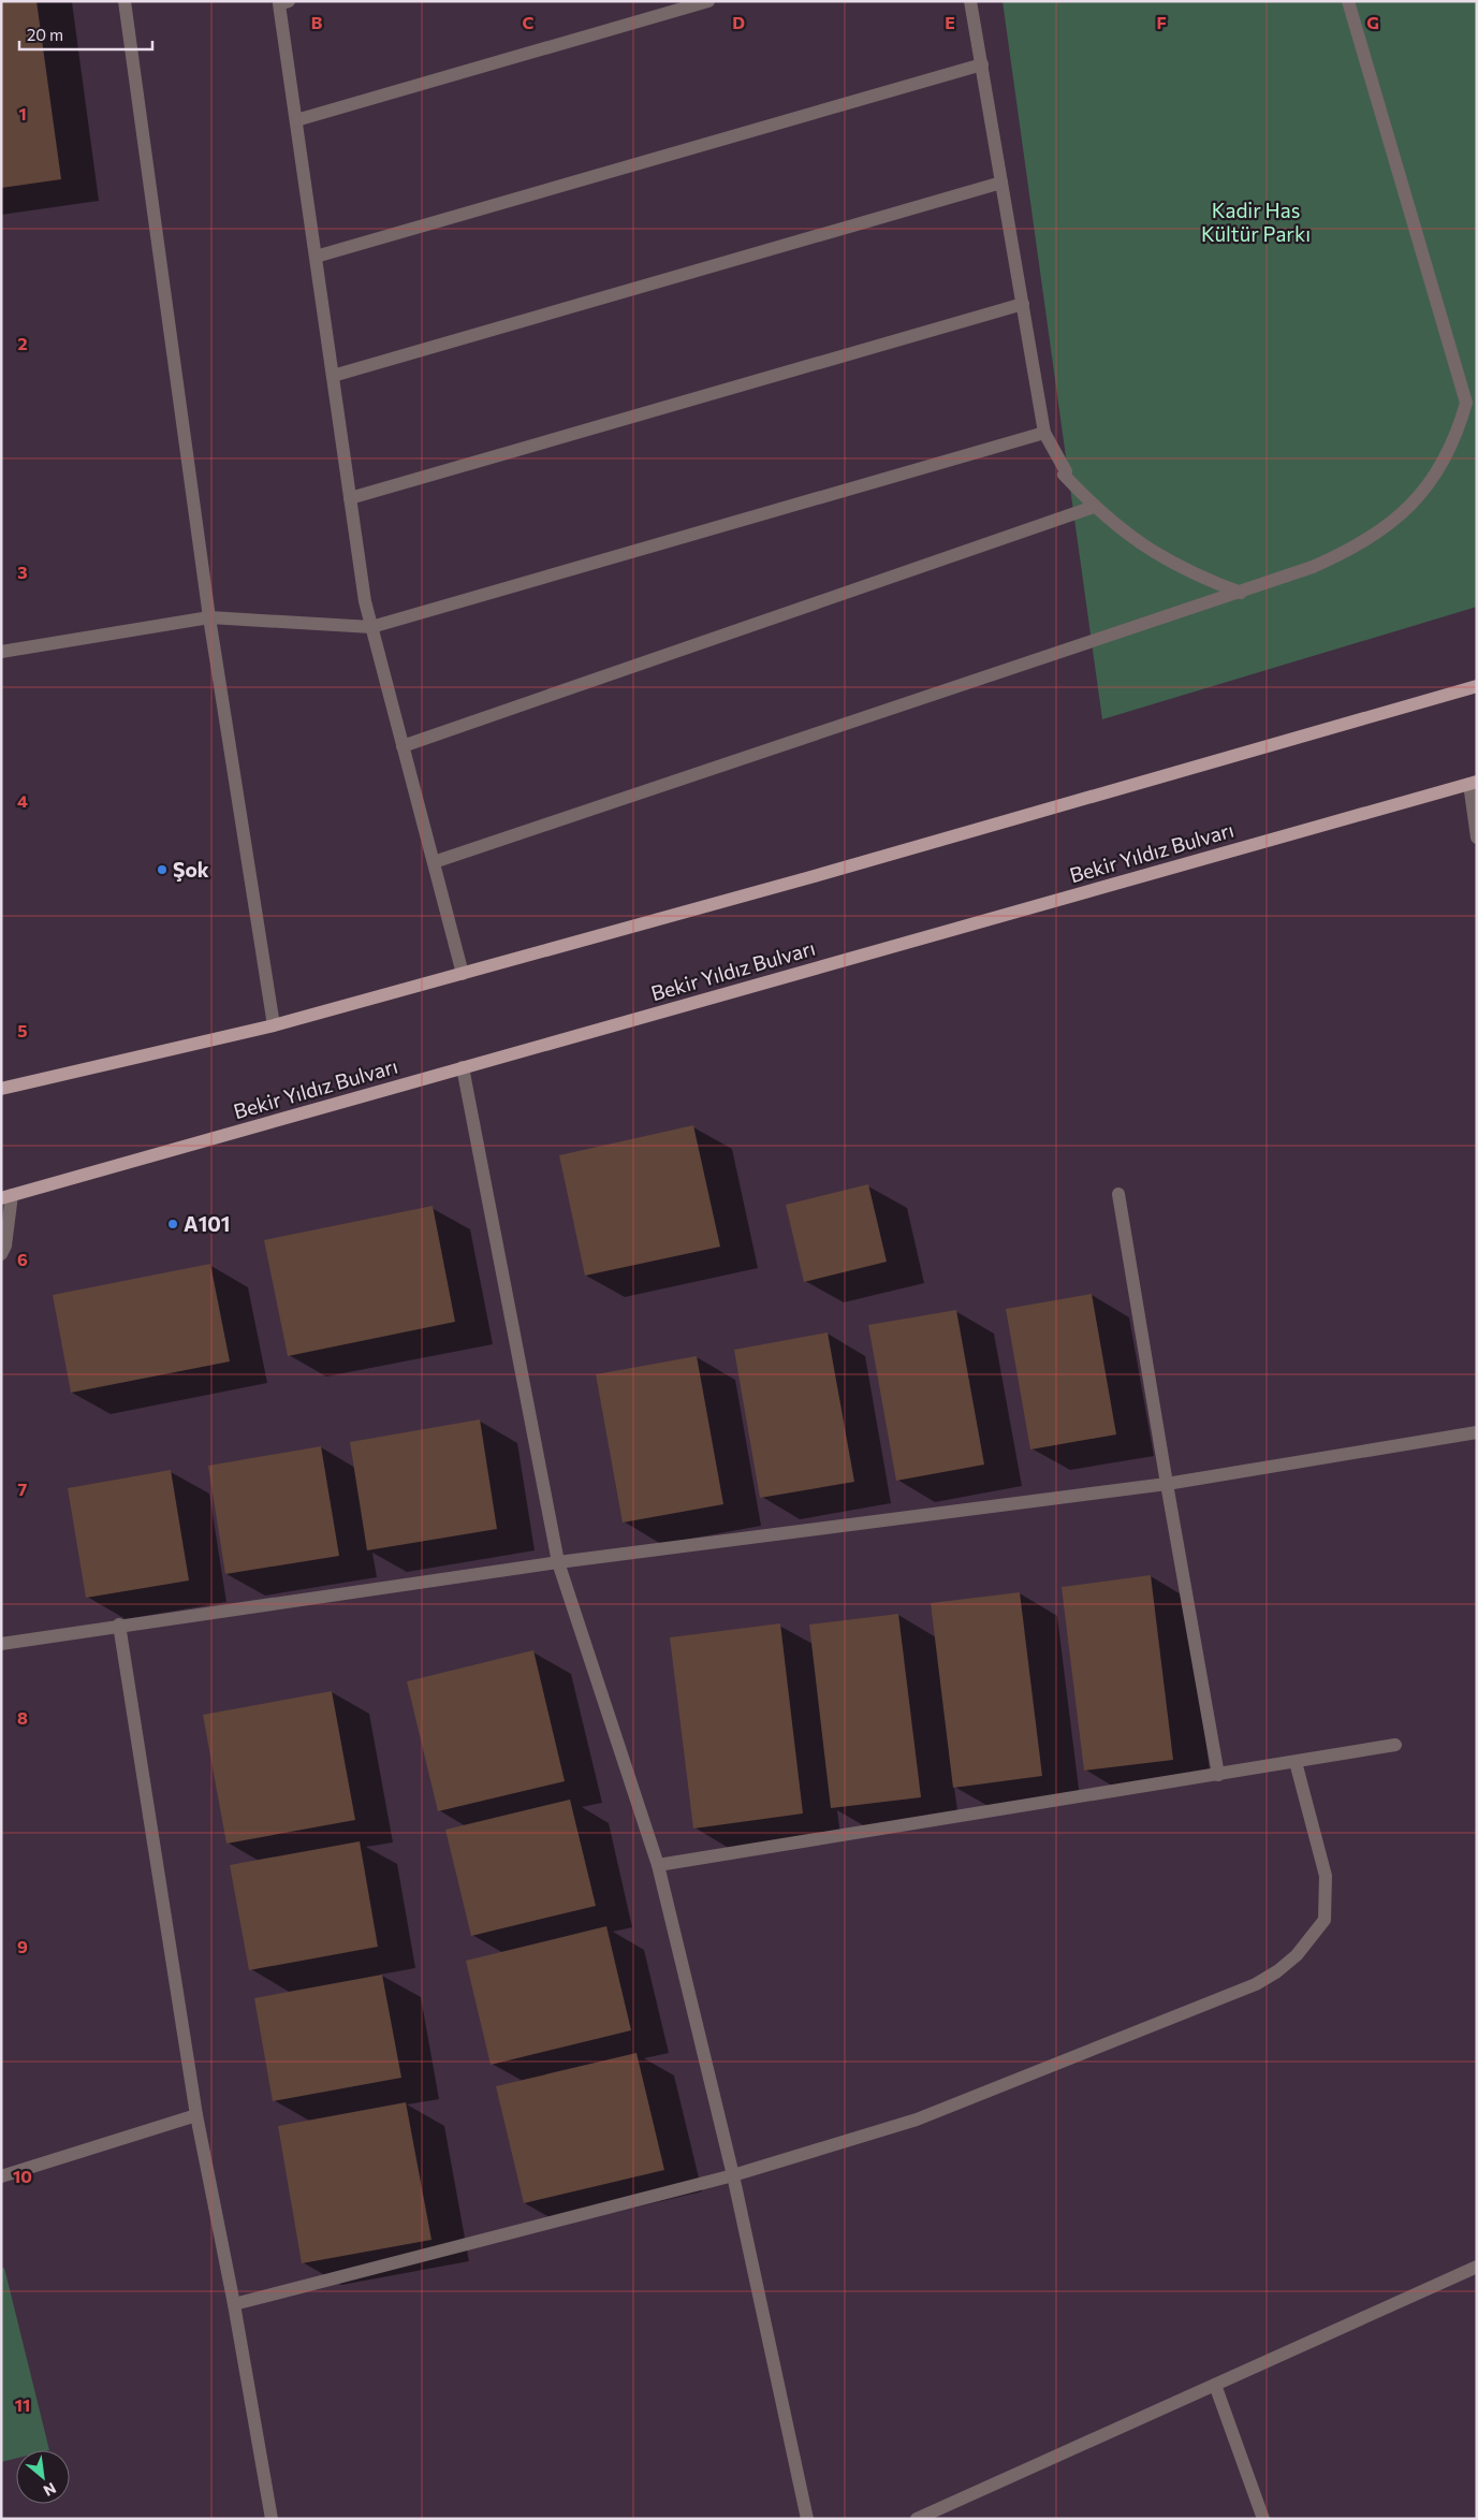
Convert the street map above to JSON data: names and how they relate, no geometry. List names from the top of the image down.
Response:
{
  "streets": {
    "main road": ["Bekir Yıldız Bulvarı"]
  },
  "parks": ["Kadir Has Kültür Parkı"],
  "places": ["Şok", "A101"],
  "scale_bar": "20 m",
  "north": "bottom right",
  "grid": {
    "columns": [
      "B",
      "C",
      "D",
      "E",
      "F",
      "G"
    ],
    "rows": [
      "1",
      "2",
      "3",
      "4",
      "5",
      "6",
      "7",
      "8",
      "9",
      "10",
      "11"
    ]
  }
}
